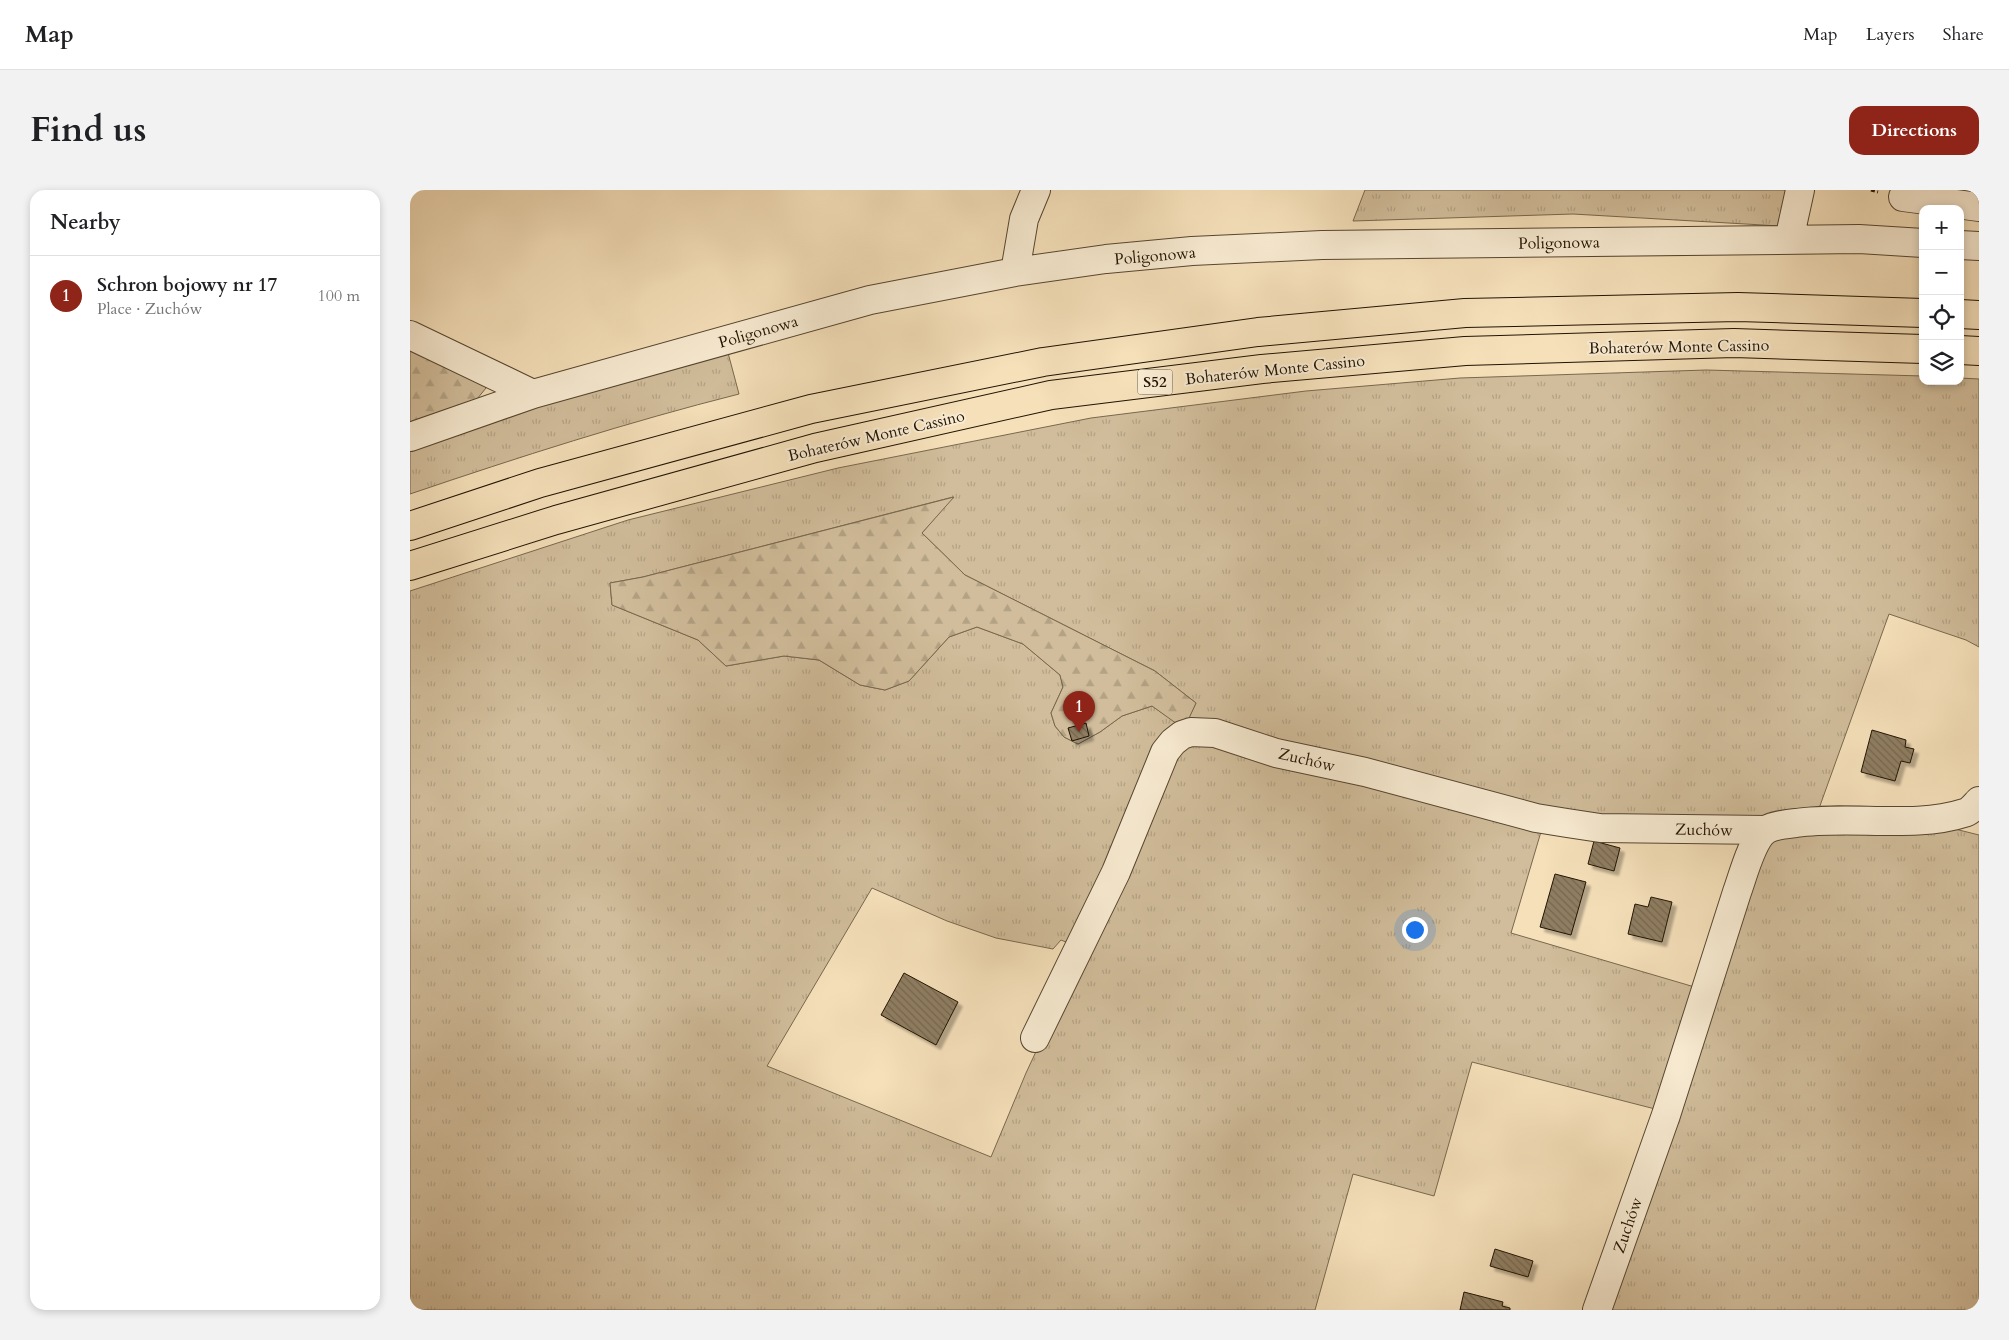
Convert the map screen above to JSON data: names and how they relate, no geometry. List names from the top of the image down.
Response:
{
  "streets": {
    "highway": ["Bohaterów Monte Cassino", "S52"],
    "street": ["Poligonowa", "Zuchów"]
  },
  "page": {
    "header": "Map",
    "nav": ["Map", "Layers", "Share"],
    "title": "Find us",
    "buttons": "Directions",
    "heading": "Nearby",
    "map_buttons": ["+", "−"],
    "list": [
      {
        "mark": "1",
        "name": "Schron bojowy nr 17",
        "note": "Place · Zuchów",
        "value": "100 m"
      }
    ],
    "pins": "1"
  }
}
